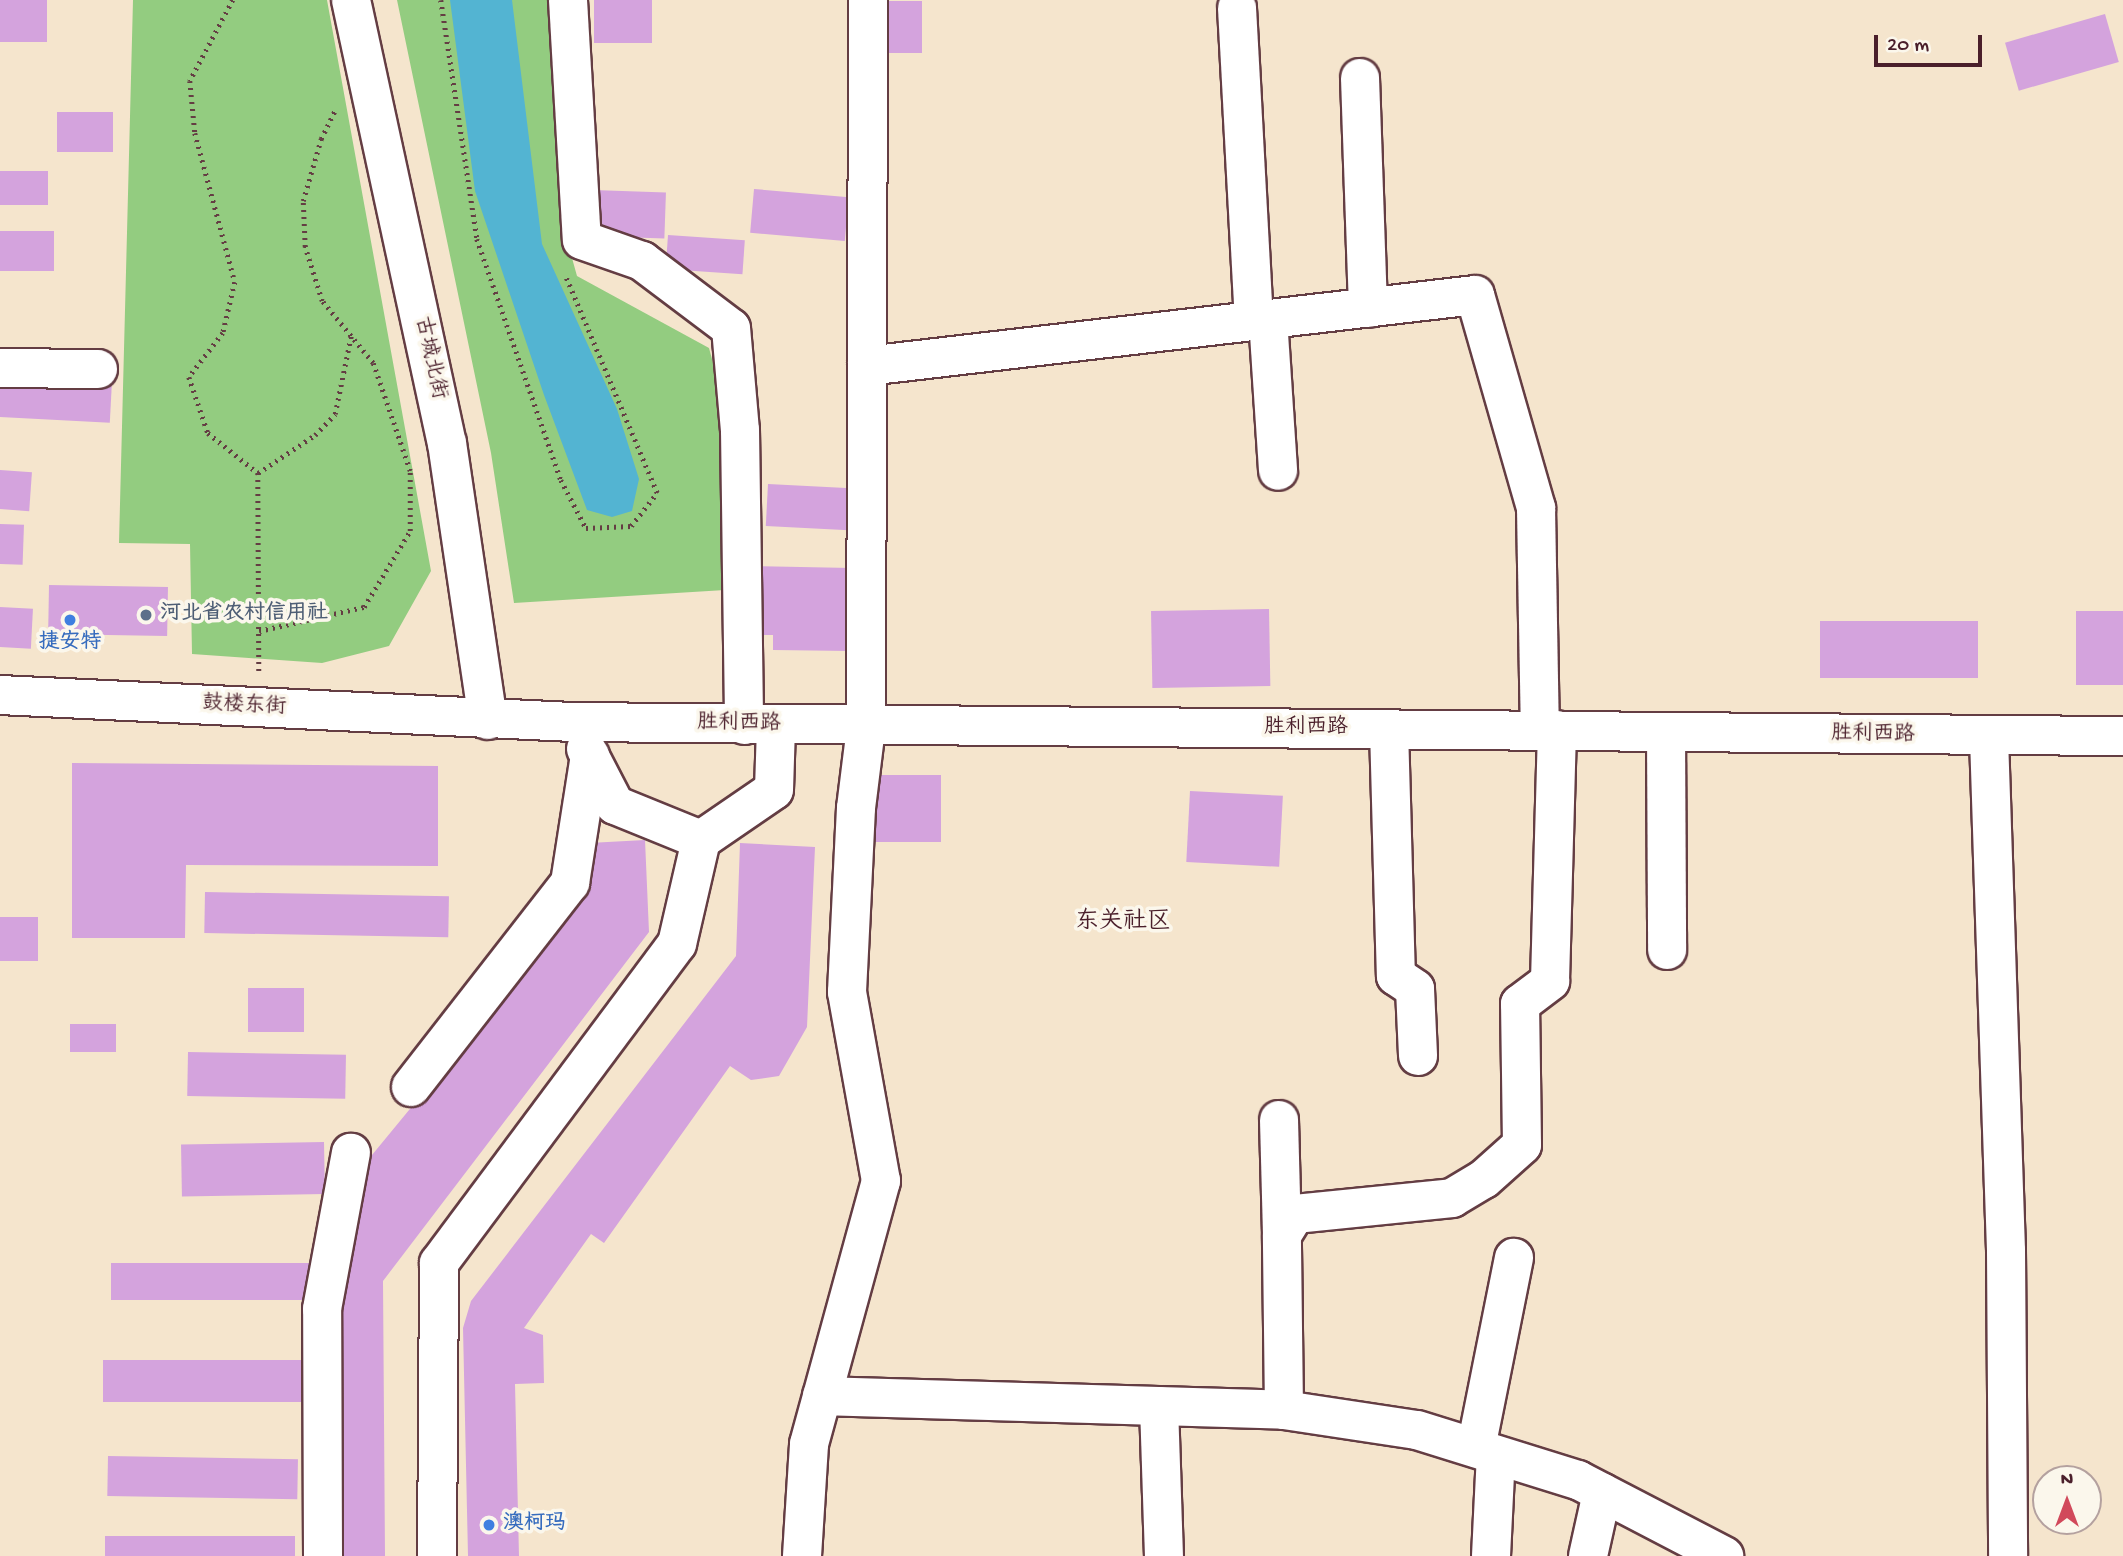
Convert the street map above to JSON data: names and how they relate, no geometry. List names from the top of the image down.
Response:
{
  "streets": {
    "street": ["古城北街", "鼓楼东街", "胜利西路"]
  },
  "crossings": [
    ["古城北街", "鼓楼东街"],
    ["古城北街", "胜利西路"],
    ["鼓楼东街", "胜利西路"]
  ],
  "districts": ["东关社区"],
  "places": ["河北省农村信用社", "捷安特", "澳柯玛"],
  "scale_bar": "20 m",
  "north": "top"
}
